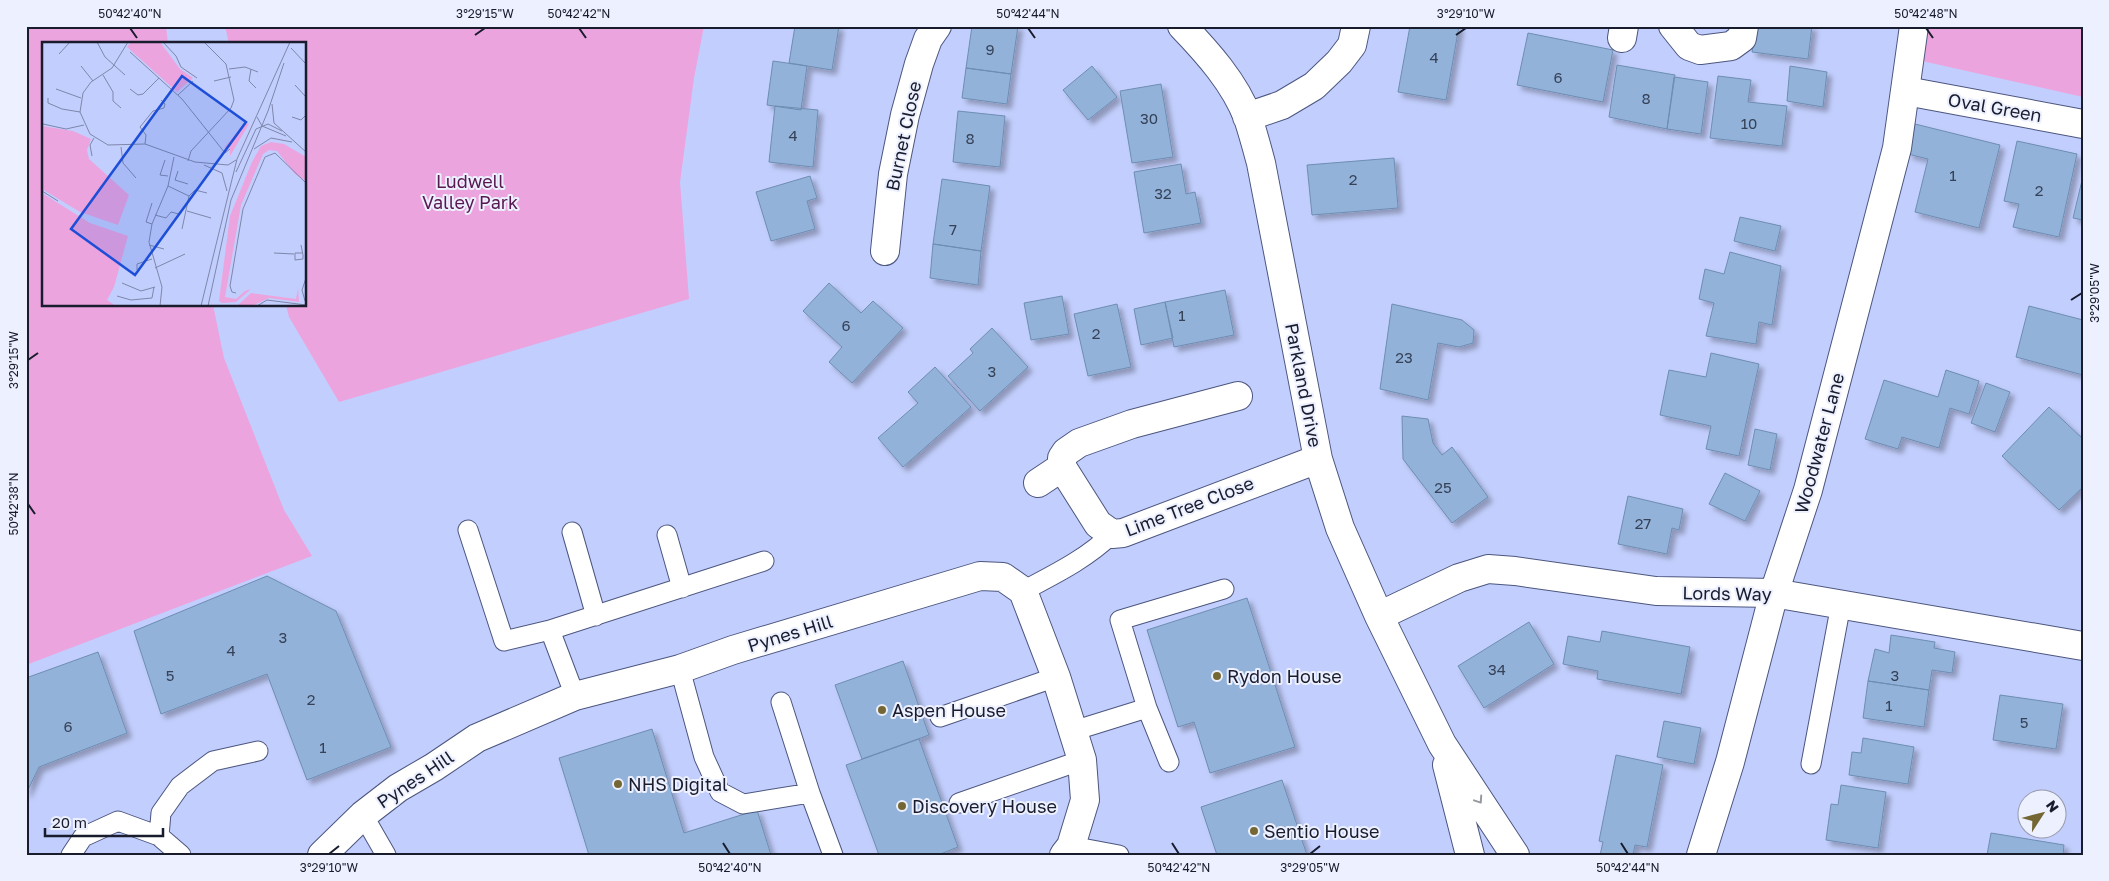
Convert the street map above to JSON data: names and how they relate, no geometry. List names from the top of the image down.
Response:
{
  "streets": {
    "street": [
      "Oval Green",
      "Burnet Close",
      "Parkland Drive",
      "Woodwater Lane",
      "Lime Tree Close",
      "Lords Way",
      "Pynes Hill"
    ]
  },
  "crossings": [
    ["Oval Green", "Woodwater Lane"],
    ["Parkland Drive", "Lime Tree Close"],
    ["Parkland Drive", "Lords Way"],
    ["Woodwater Lane", "Lords Way"]
  ],
  "parks": ["Ludwell Valley Park"],
  "places": [
    "Rydon House",
    "Aspen House",
    "NHS Digital",
    "Discovery House",
    "Sentio House"
  ],
  "house_numbers": [
    "9",
    "4",
    "6",
    "8",
    "30",
    "10",
    "4",
    "8",
    "1",
    "2",
    "2",
    "32",
    "7",
    "1",
    "6",
    "2",
    "23",
    "3",
    "25",
    "27",
    "3",
    "4",
    "34",
    "5",
    "3",
    "2",
    "1",
    "5",
    "6",
    "1"
  ],
  "scale_bar": "20 m",
  "north": "top right",
  "coordinates": [
    "50°42'40\"N",
    "3°29'15\"W",
    "50°42'42\"N",
    "50°42'44\"N",
    "3°29'10\"W",
    "50°42'48\"N",
    "3°29'05\"W",
    "50°42'38\"N"
  ]
}
